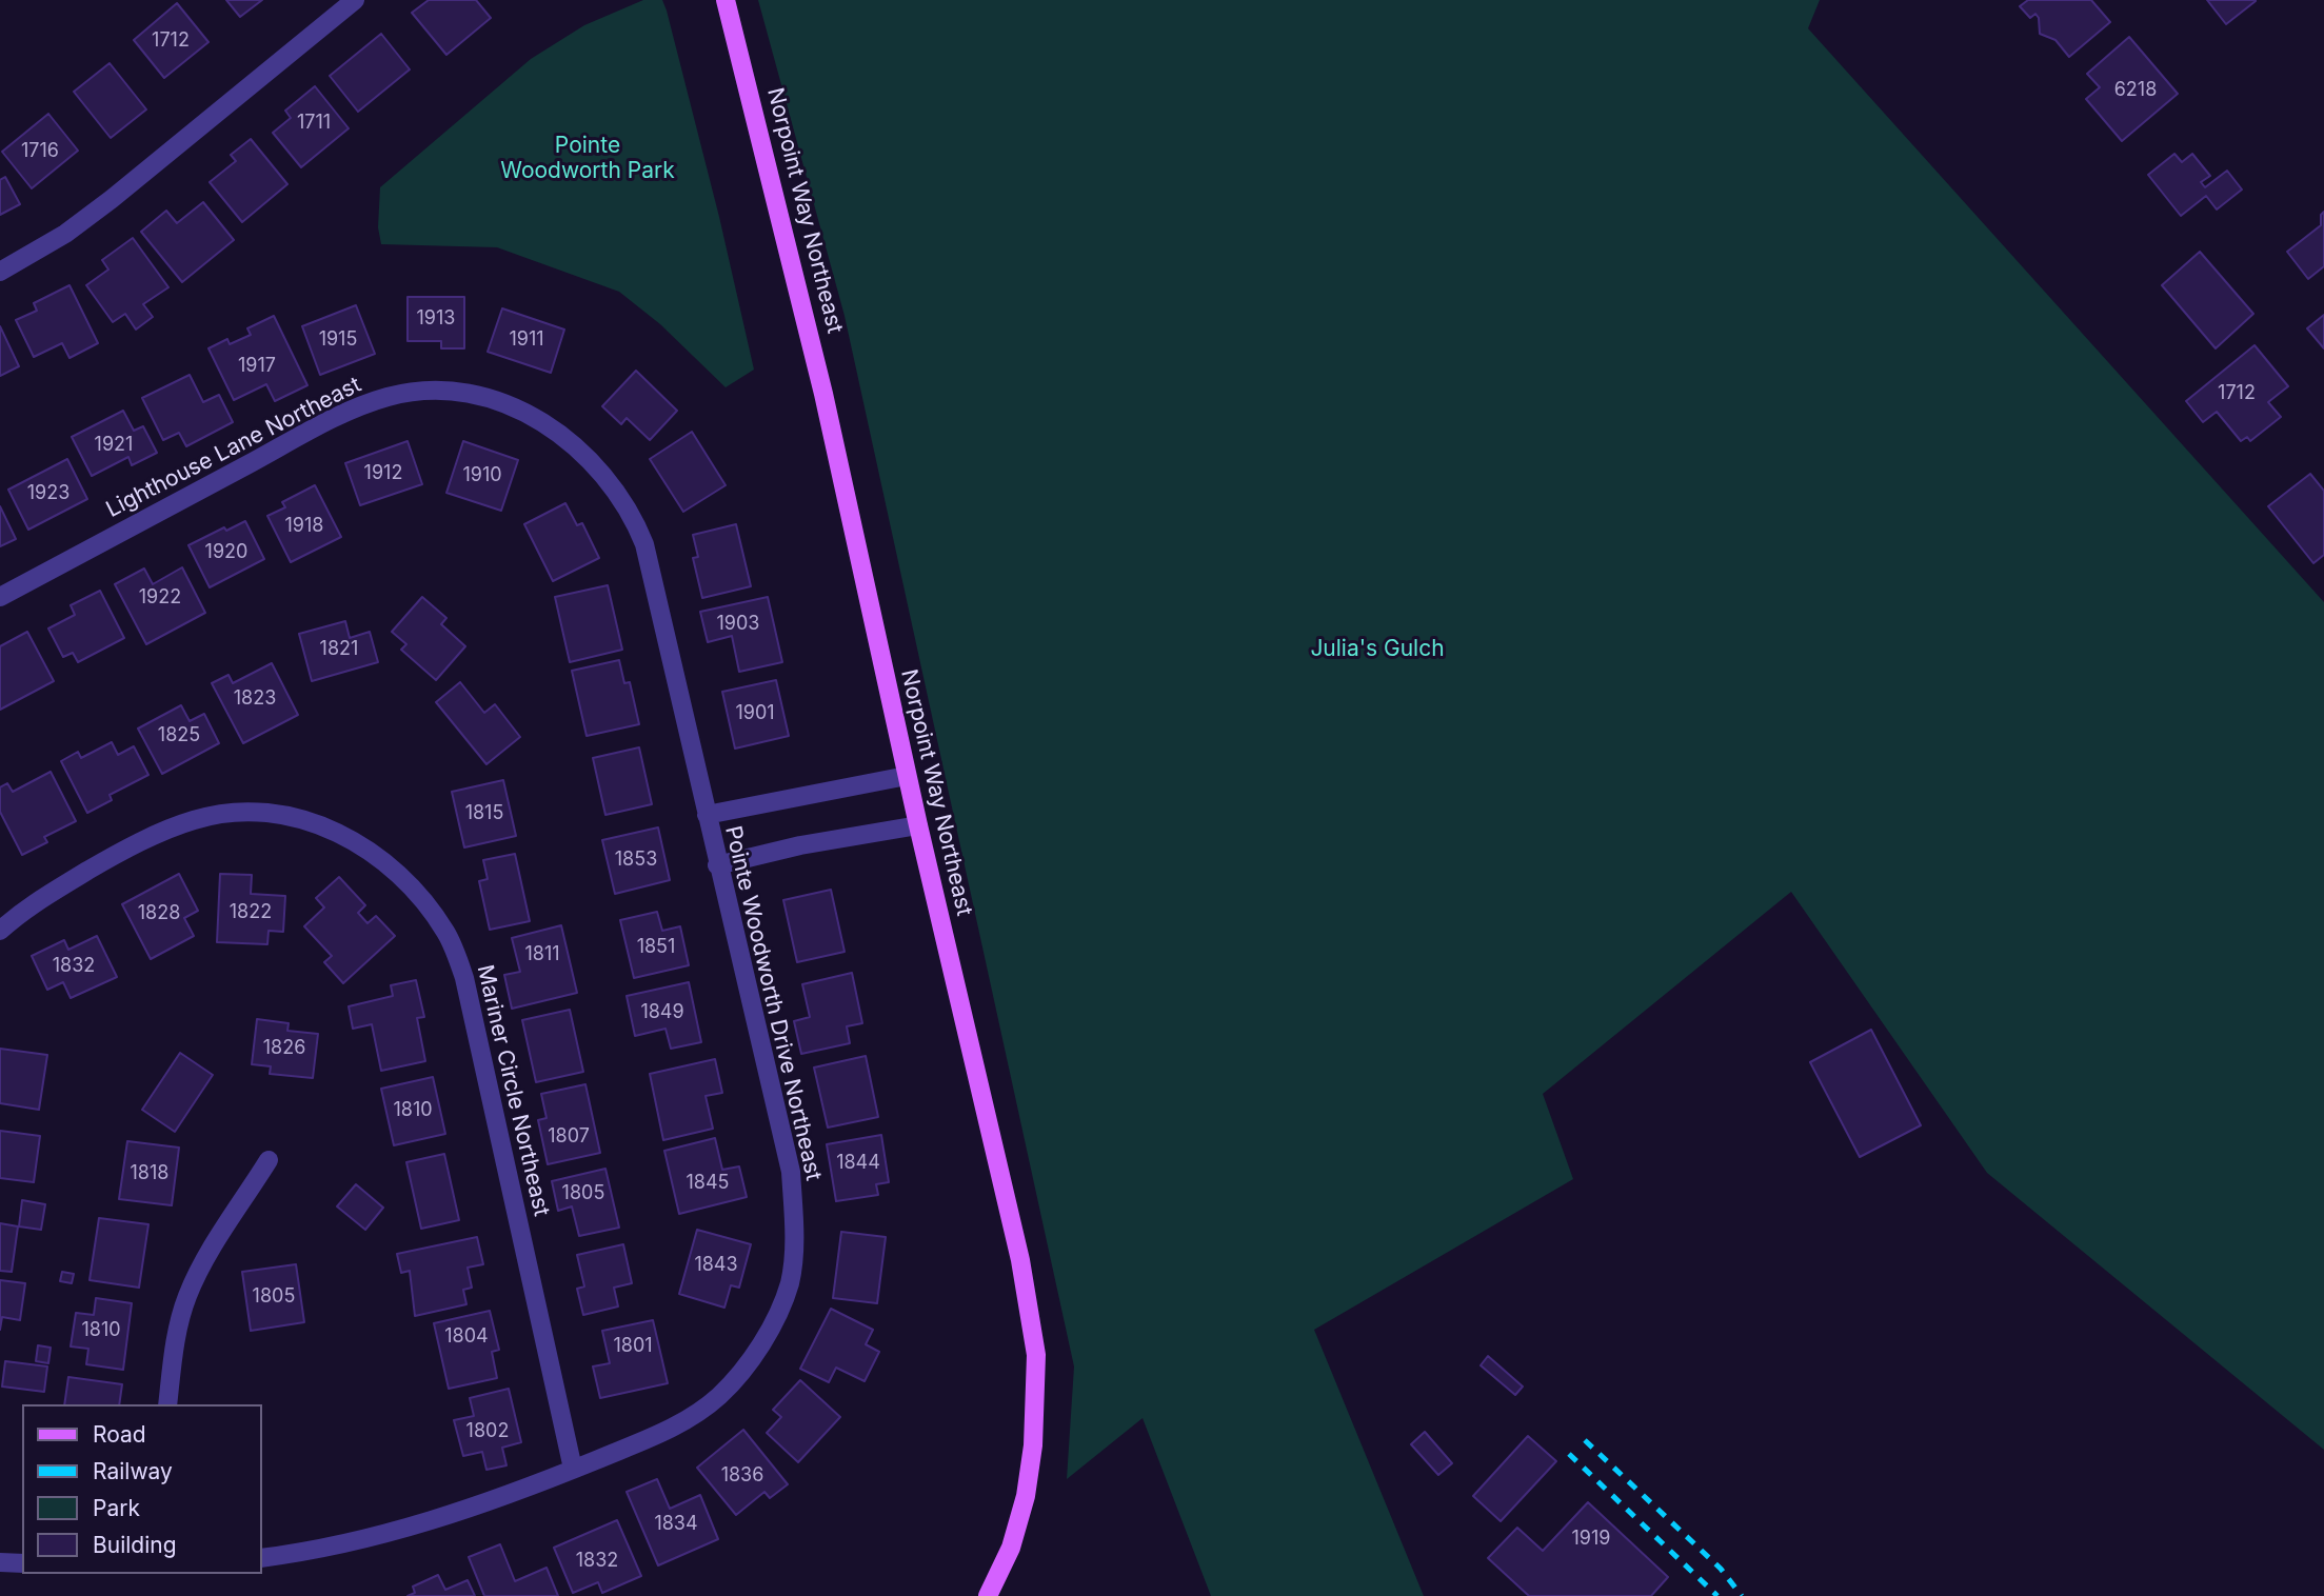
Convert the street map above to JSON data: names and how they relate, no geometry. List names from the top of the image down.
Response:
{
  "streets": {
    "main road": ["Norpoint Way Northeast"],
    "street": ["Lighthouse Lane Northeast", "Pointe Woodworth Drive Northeast", "Mariner Circle Northeast"]
  },
  "crossings": [
    ["Lighthouse Lane Northeast", "Pointe Woodworth Drive Northeast"],
    ["Pointe Woodworth Drive Northeast", "Mariner Circle Northeast"]
  ],
  "parks": ["Pointe Woodworth Park", "Julia's Gulch"],
  "house_numbers": [
    "1712",
    "6218",
    "1711",
    "1716",
    "1913",
    "1915",
    "1911",
    "1917",
    "1712",
    "1921",
    "1912",
    "1910",
    "1923",
    "1918",
    "1920",
    "1922",
    "1903",
    "1821",
    "1823",
    "1901",
    "1825",
    "1815",
    "1853",
    "1822",
    "1828",
    "1851",
    "1811",
    "1832",
    "1849",
    "1826",
    "1810",
    "1807",
    "1844",
    "1818",
    "1845",
    "1805",
    "1843",
    "1805",
    "1810",
    "1804",
    "1801",
    "1802",
    "1836",
    "1834",
    "1919",
    "1832"
  ],
  "legend": [
    "Road",
    "Railway",
    "Park",
    "Building"
  ]
}
